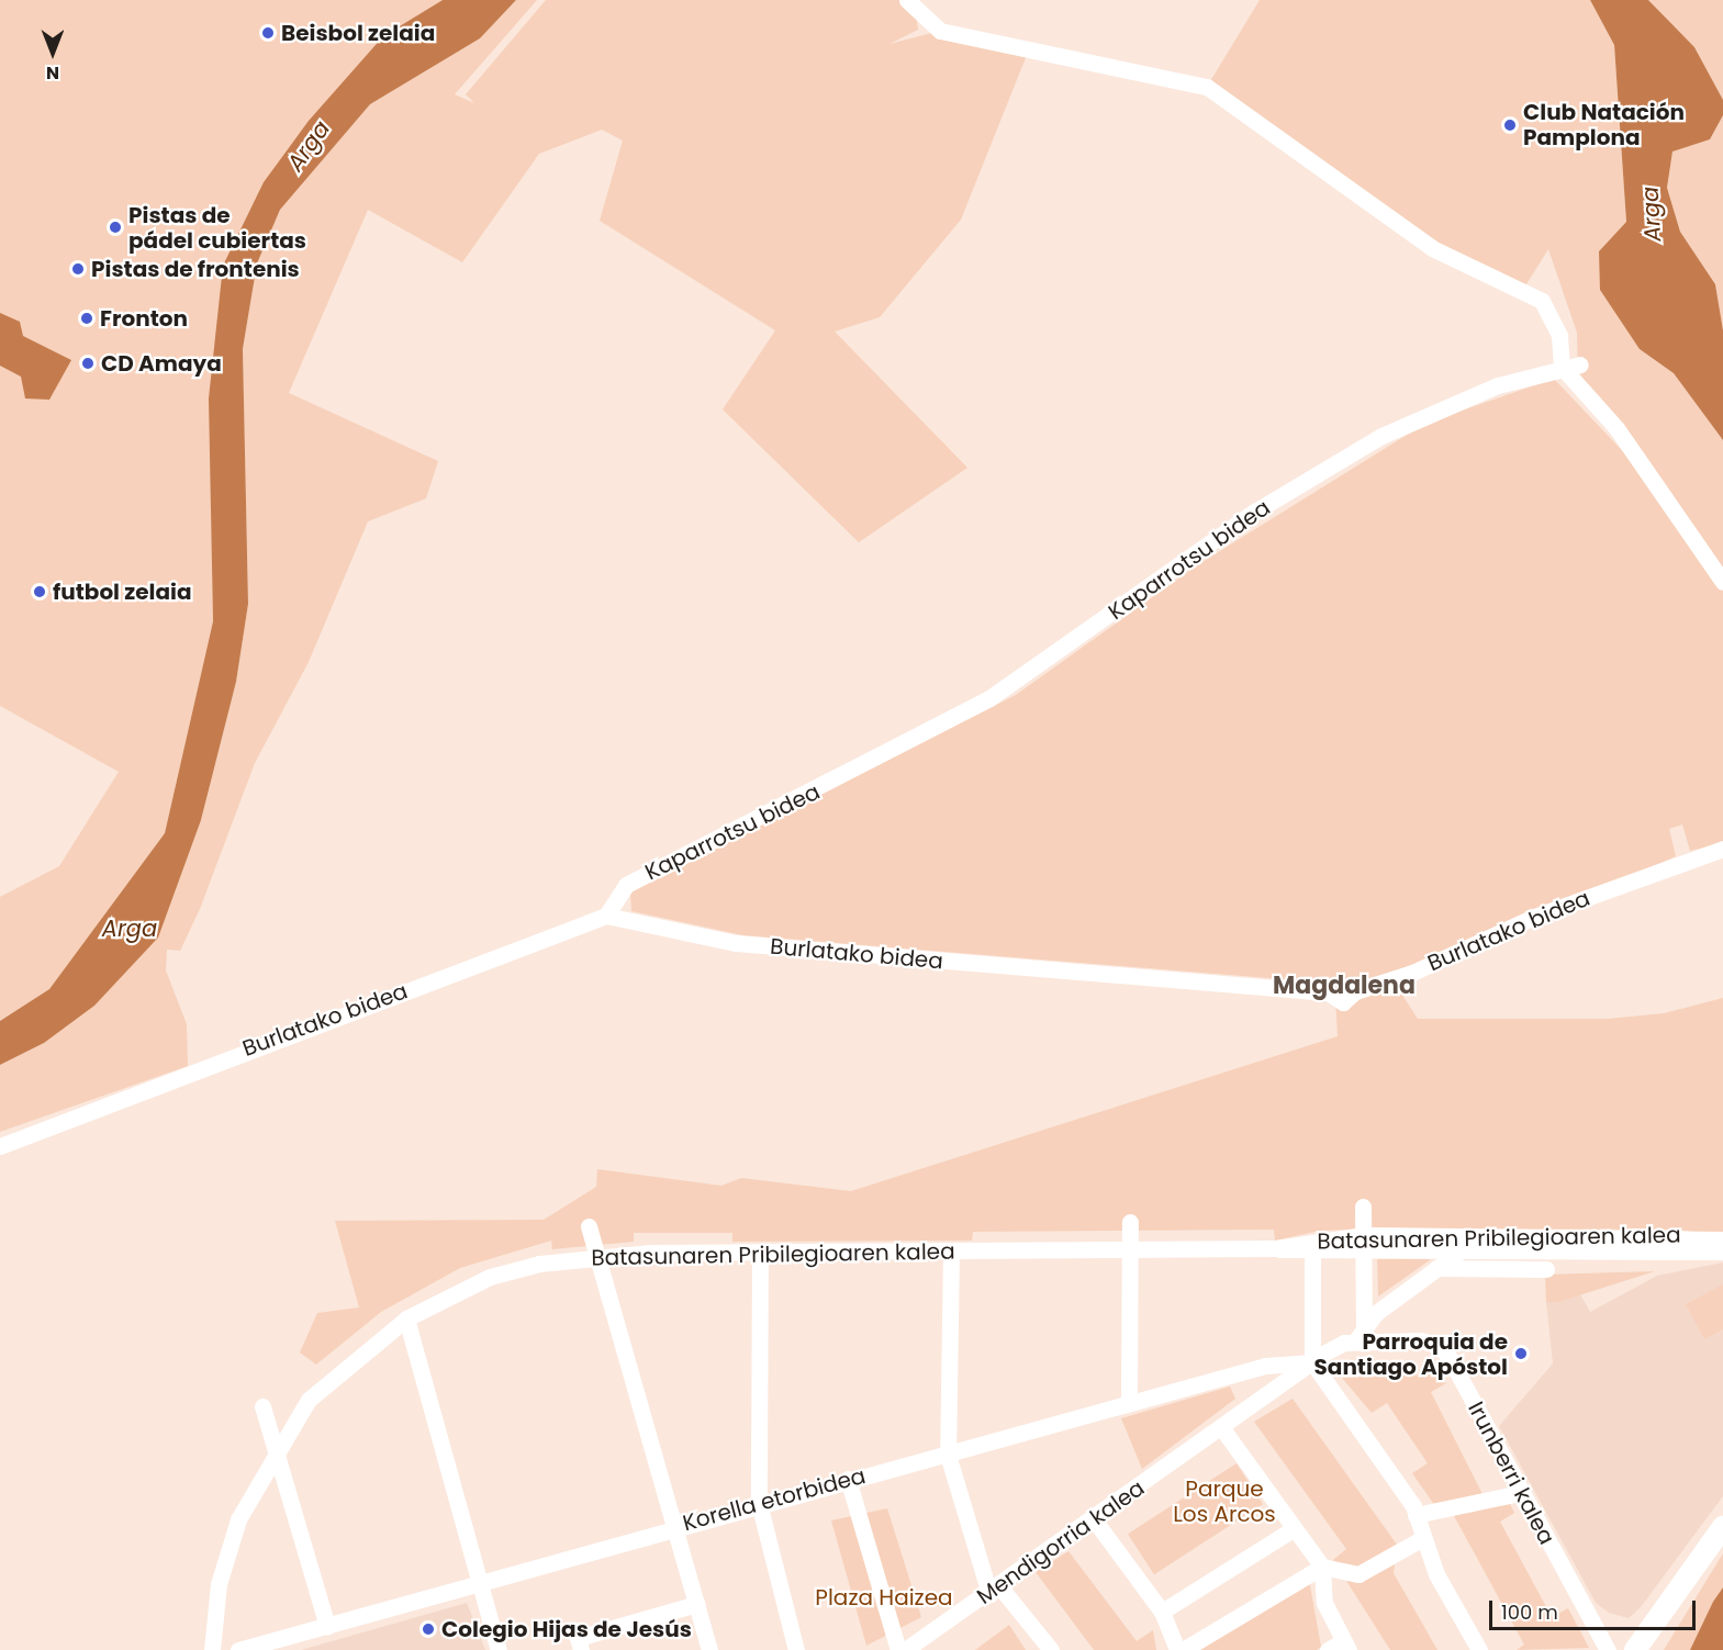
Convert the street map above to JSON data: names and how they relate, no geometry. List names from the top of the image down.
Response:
{
  "streets": {
    "street": [
      "Kaparrotsu bidea",
      "Burlatako bidea",
      "Batasunaren Pribilegioaren kalea",
      "Irunberri kalea",
      "Korella etorbidea",
      "Mendigorria kalea"
    ]
  },
  "crossings": [
    ["Kaparrotsu bidea", "Burlatako bidea"],
    ["Irunberri kalea", "Korella etorbidea"],
    ["Irunberri kalea", "Mendigorria kalea"],
    ["Korella etorbidea", "Mendigorria kalea"]
  ],
  "districts": ["Magdalena"],
  "water": ["Arga"],
  "parks": ["Parque Los Arcos", "Plaza Haizea"],
  "places": [
    "Beisbol zelaia",
    "Club Natación Pamplona",
    "Pistas de pádel cubiertas",
    "Pistas de frontenis",
    "Fronton",
    "CD Amaya",
    "futbol zelaia",
    "Parroquia de Santiago Apóstol",
    "Colegio Hijas de Jesús"
  ],
  "scale_bar": "100 m",
  "north": "bottom"
}
